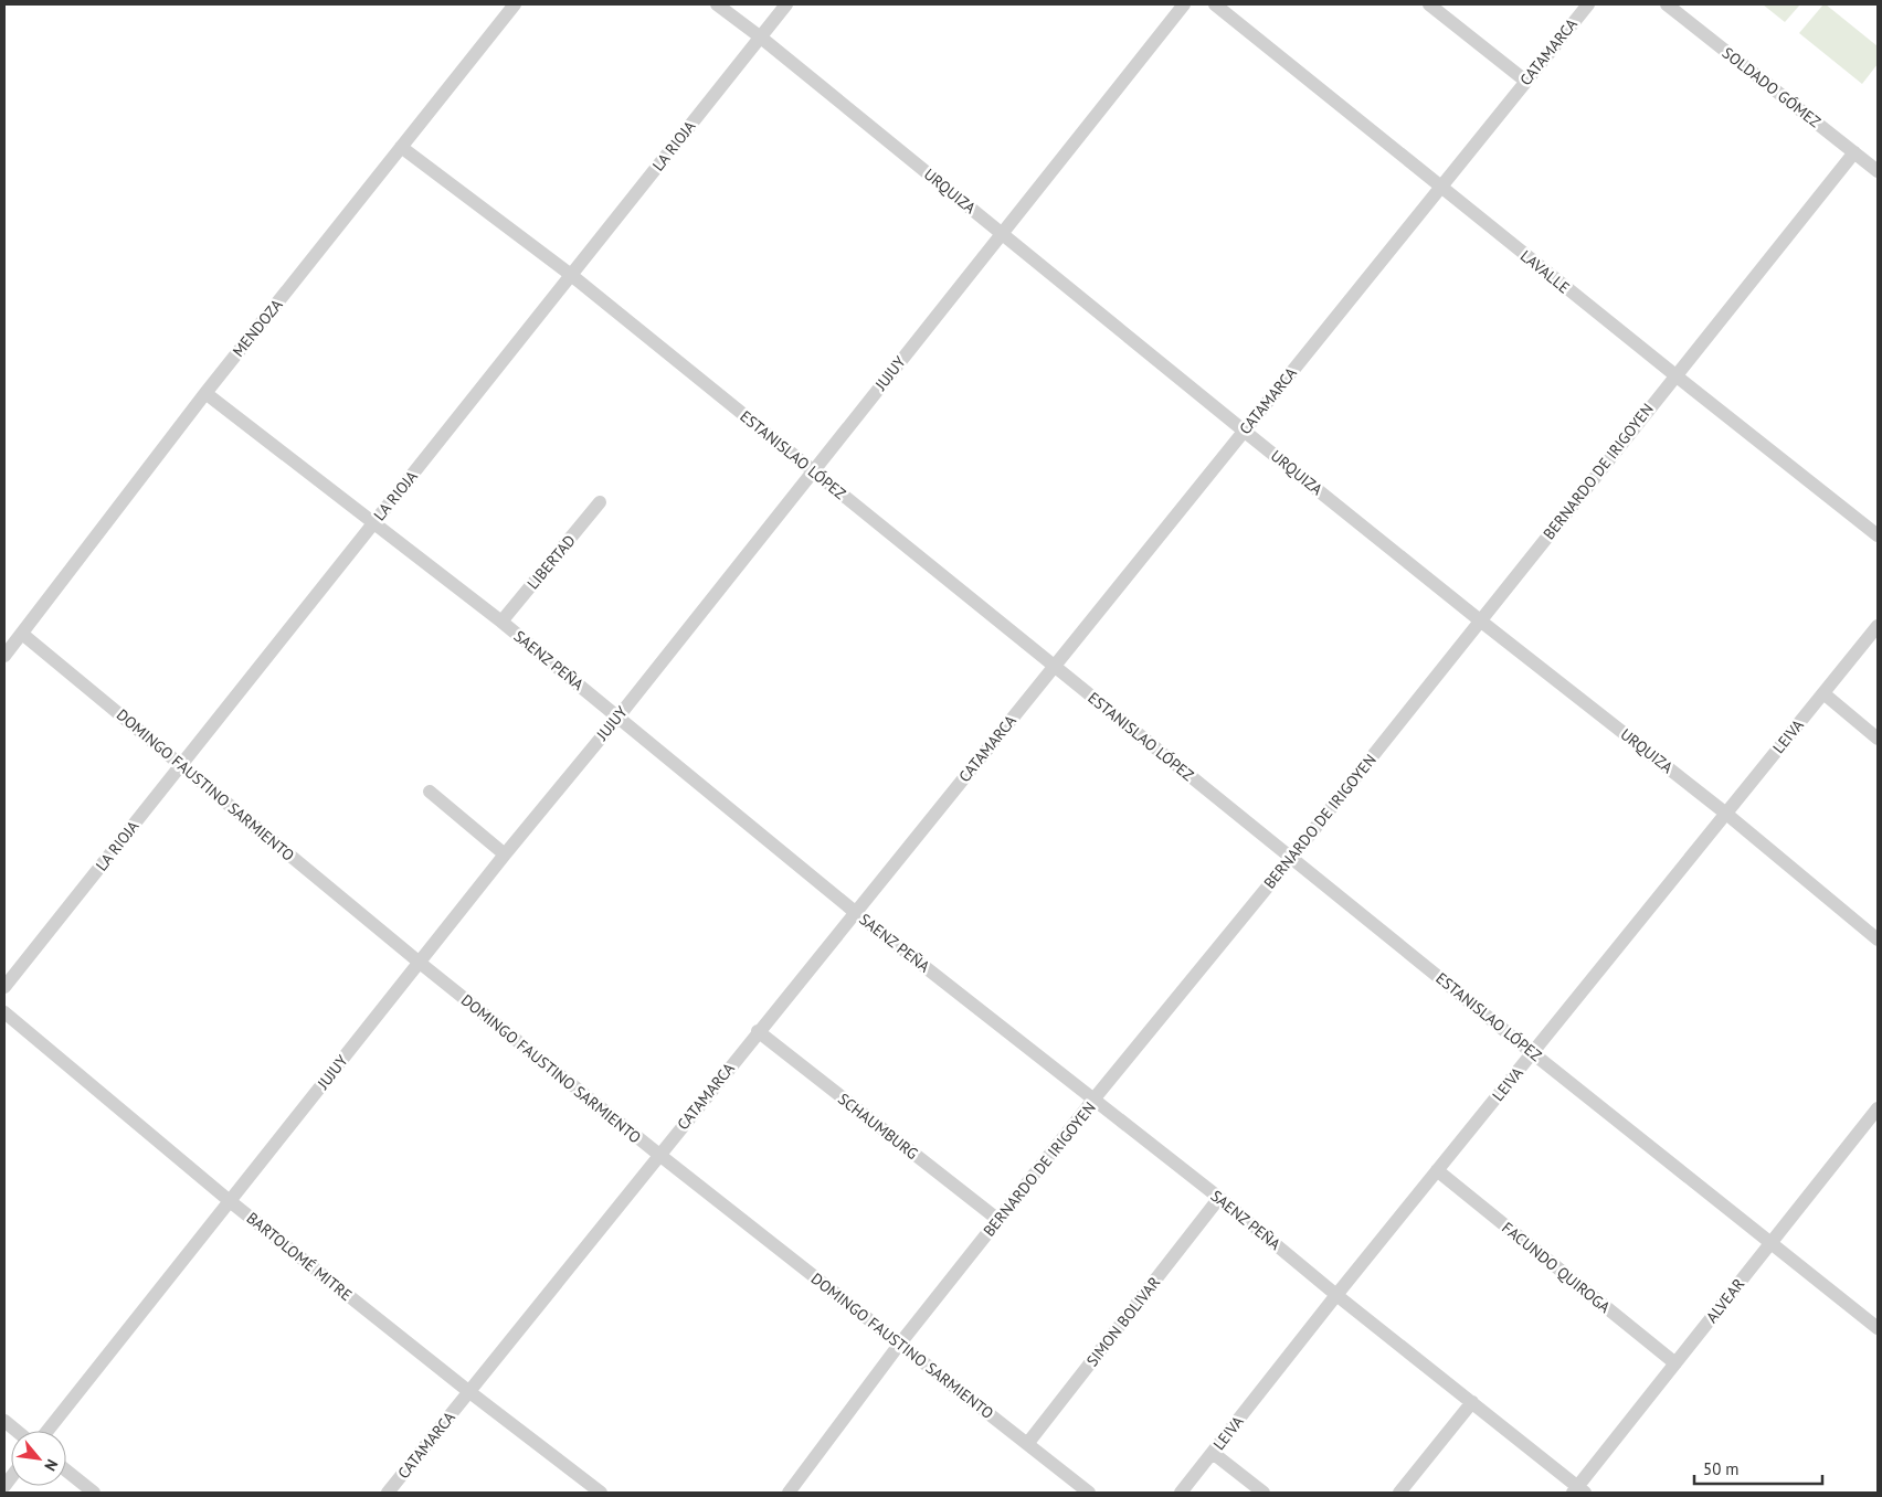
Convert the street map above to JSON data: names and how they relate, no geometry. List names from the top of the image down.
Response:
{
  "streets": {
    "street": [
      "CATAMARCA",
      "SOLDADO GÓMEZ",
      "LA RIOJA",
      "URQUIZA",
      "LAVALLE",
      "MENDOZA",
      "JUJUY",
      "ESTANISLAO LÓPEZ",
      "BERNARDO DE IRIGOYEN",
      "LIBERTAD",
      "SAENZ PEÑA",
      "LEIVA",
      "DOMINGO FAUSTINO SARMIENTO",
      "SCHAUMBURG",
      "BARTOLOMÉ MITRE",
      "FACUNDO QUIROGA",
      "ALVEAR",
      "SIMON BOLIVAR"
    ]
  },
  "crossings": [
    ["CATAMARCA", "URQUIZA"],
    ["CATAMARCA", "LAVALLE"],
    ["CATAMARCA", "ESTANISLAO LÓPEZ"],
    ["CATAMARCA", "SAENZ PEÑA"],
    ["CATAMARCA", "DOMINGO FAUSTINO SARMIENTO"],
    ["CATAMARCA", "SCHAUMBURG"],
    ["CATAMARCA", "BARTOLOMÉ MITRE"],
    ["SOLDADO GÓMEZ", "BERNARDO DE IRIGOYEN"],
    ["LA RIOJA", "URQUIZA"],
    ["LA RIOJA", "ESTANISLAO LÓPEZ"],
    ["LA RIOJA", "SAENZ PEÑA"],
    ["LA RIOJA", "DOMINGO FAUSTINO SARMIENTO"],
    ["URQUIZA", "JUJUY"],
    ["URQUIZA", "BERNARDO DE IRIGOYEN"],
    ["URQUIZA", "LEIVA"],
    ["LAVALLE", "BERNARDO DE IRIGOYEN"],
    ["MENDOZA", "ESTANISLAO LÓPEZ"],
    ["MENDOZA", "SAENZ PEÑA"],
    ["MENDOZA", "DOMINGO FAUSTINO SARMIENTO"],
    ["JUJUY", "ESTANISLAO LÓPEZ"],
    ["JUJUY", "SAENZ PEÑA"],
    ["JUJUY", "DOMINGO FAUSTINO SARMIENTO"],
    ["JUJUY", "BARTOLOMÉ MITRE"],
    ["ESTANISLAO LÓPEZ", "BERNARDO DE IRIGOYEN"],
    ["ESTANISLAO LÓPEZ", "LEIVA"],
    ["ESTANISLAO LÓPEZ", "ALVEAR"],
    ["BERNARDO DE IRIGOYEN", "SAENZ PEÑA"],
    ["BERNARDO DE IRIGOYEN", "DOMINGO FAUSTINO SARMIENTO"],
    ["BERNARDO DE IRIGOYEN", "SCHAUMBURG"],
    ["LIBERTAD", "SAENZ PEÑA"],
    ["SAENZ PEÑA", "LEIVA"],
    ["SAENZ PEÑA", "ALVEAR"],
    ["SAENZ PEÑA", "SIMON BOLIVAR"],
    ["LEIVA", "FACUNDO QUIROGA"],
    ["DOMINGO FAUSTINO SARMIENTO", "SIMON BOLIVAR"],
    ["FACUNDO QUIROGA", "ALVEAR"]
  ],
  "scale_bar": "50 m",
  "north": "bottom right"
}
